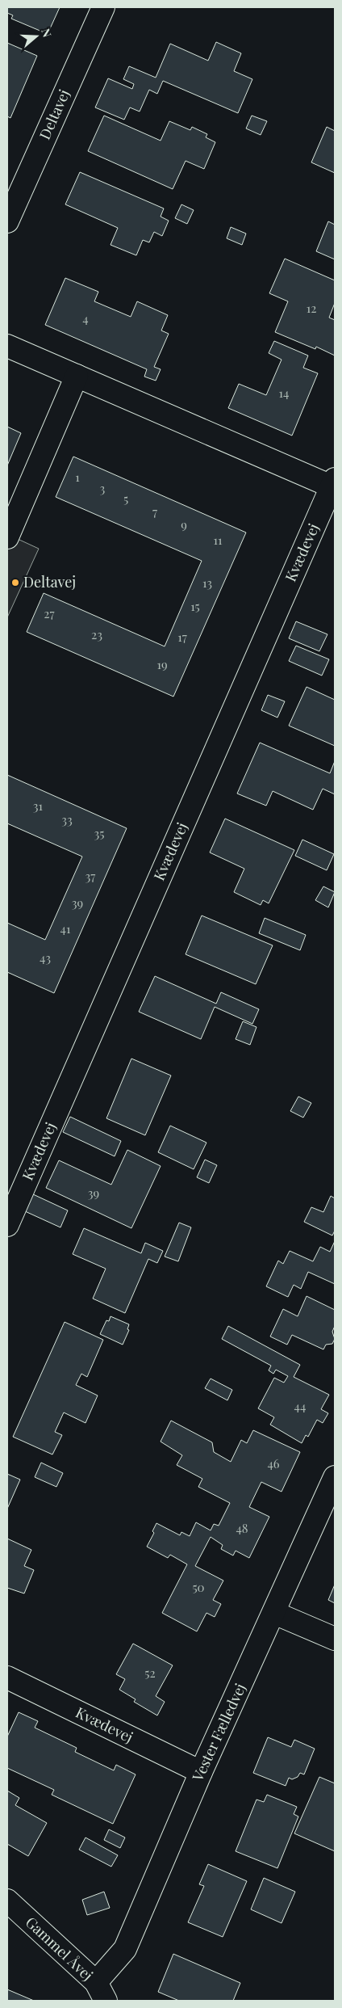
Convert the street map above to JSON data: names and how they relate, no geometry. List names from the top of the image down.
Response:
{
  "streets": {
    "street": [
      "Deltavej",
      "Kvædevej",
      "Vester Fælledvej",
      "Gammel Åvej"
    ]
  },
  "crossings": [
    ["Kvædevej", "Vester Fælledvej"],
    ["Vester Fælledvej", "Gammel Åvej"]
  ],
  "places": ["Deltavej"],
  "house_numbers": [
    "12",
    "4",
    "14",
    "1",
    "3",
    "5",
    "7",
    "9",
    "11",
    "13",
    "15",
    "27",
    "23",
    "17",
    "19",
    "31",
    "33",
    "35",
    "37",
    "39",
    "41",
    "43",
    "39",
    "44",
    "46",
    "48",
    "50",
    "52"
  ],
  "north": "right"
}
